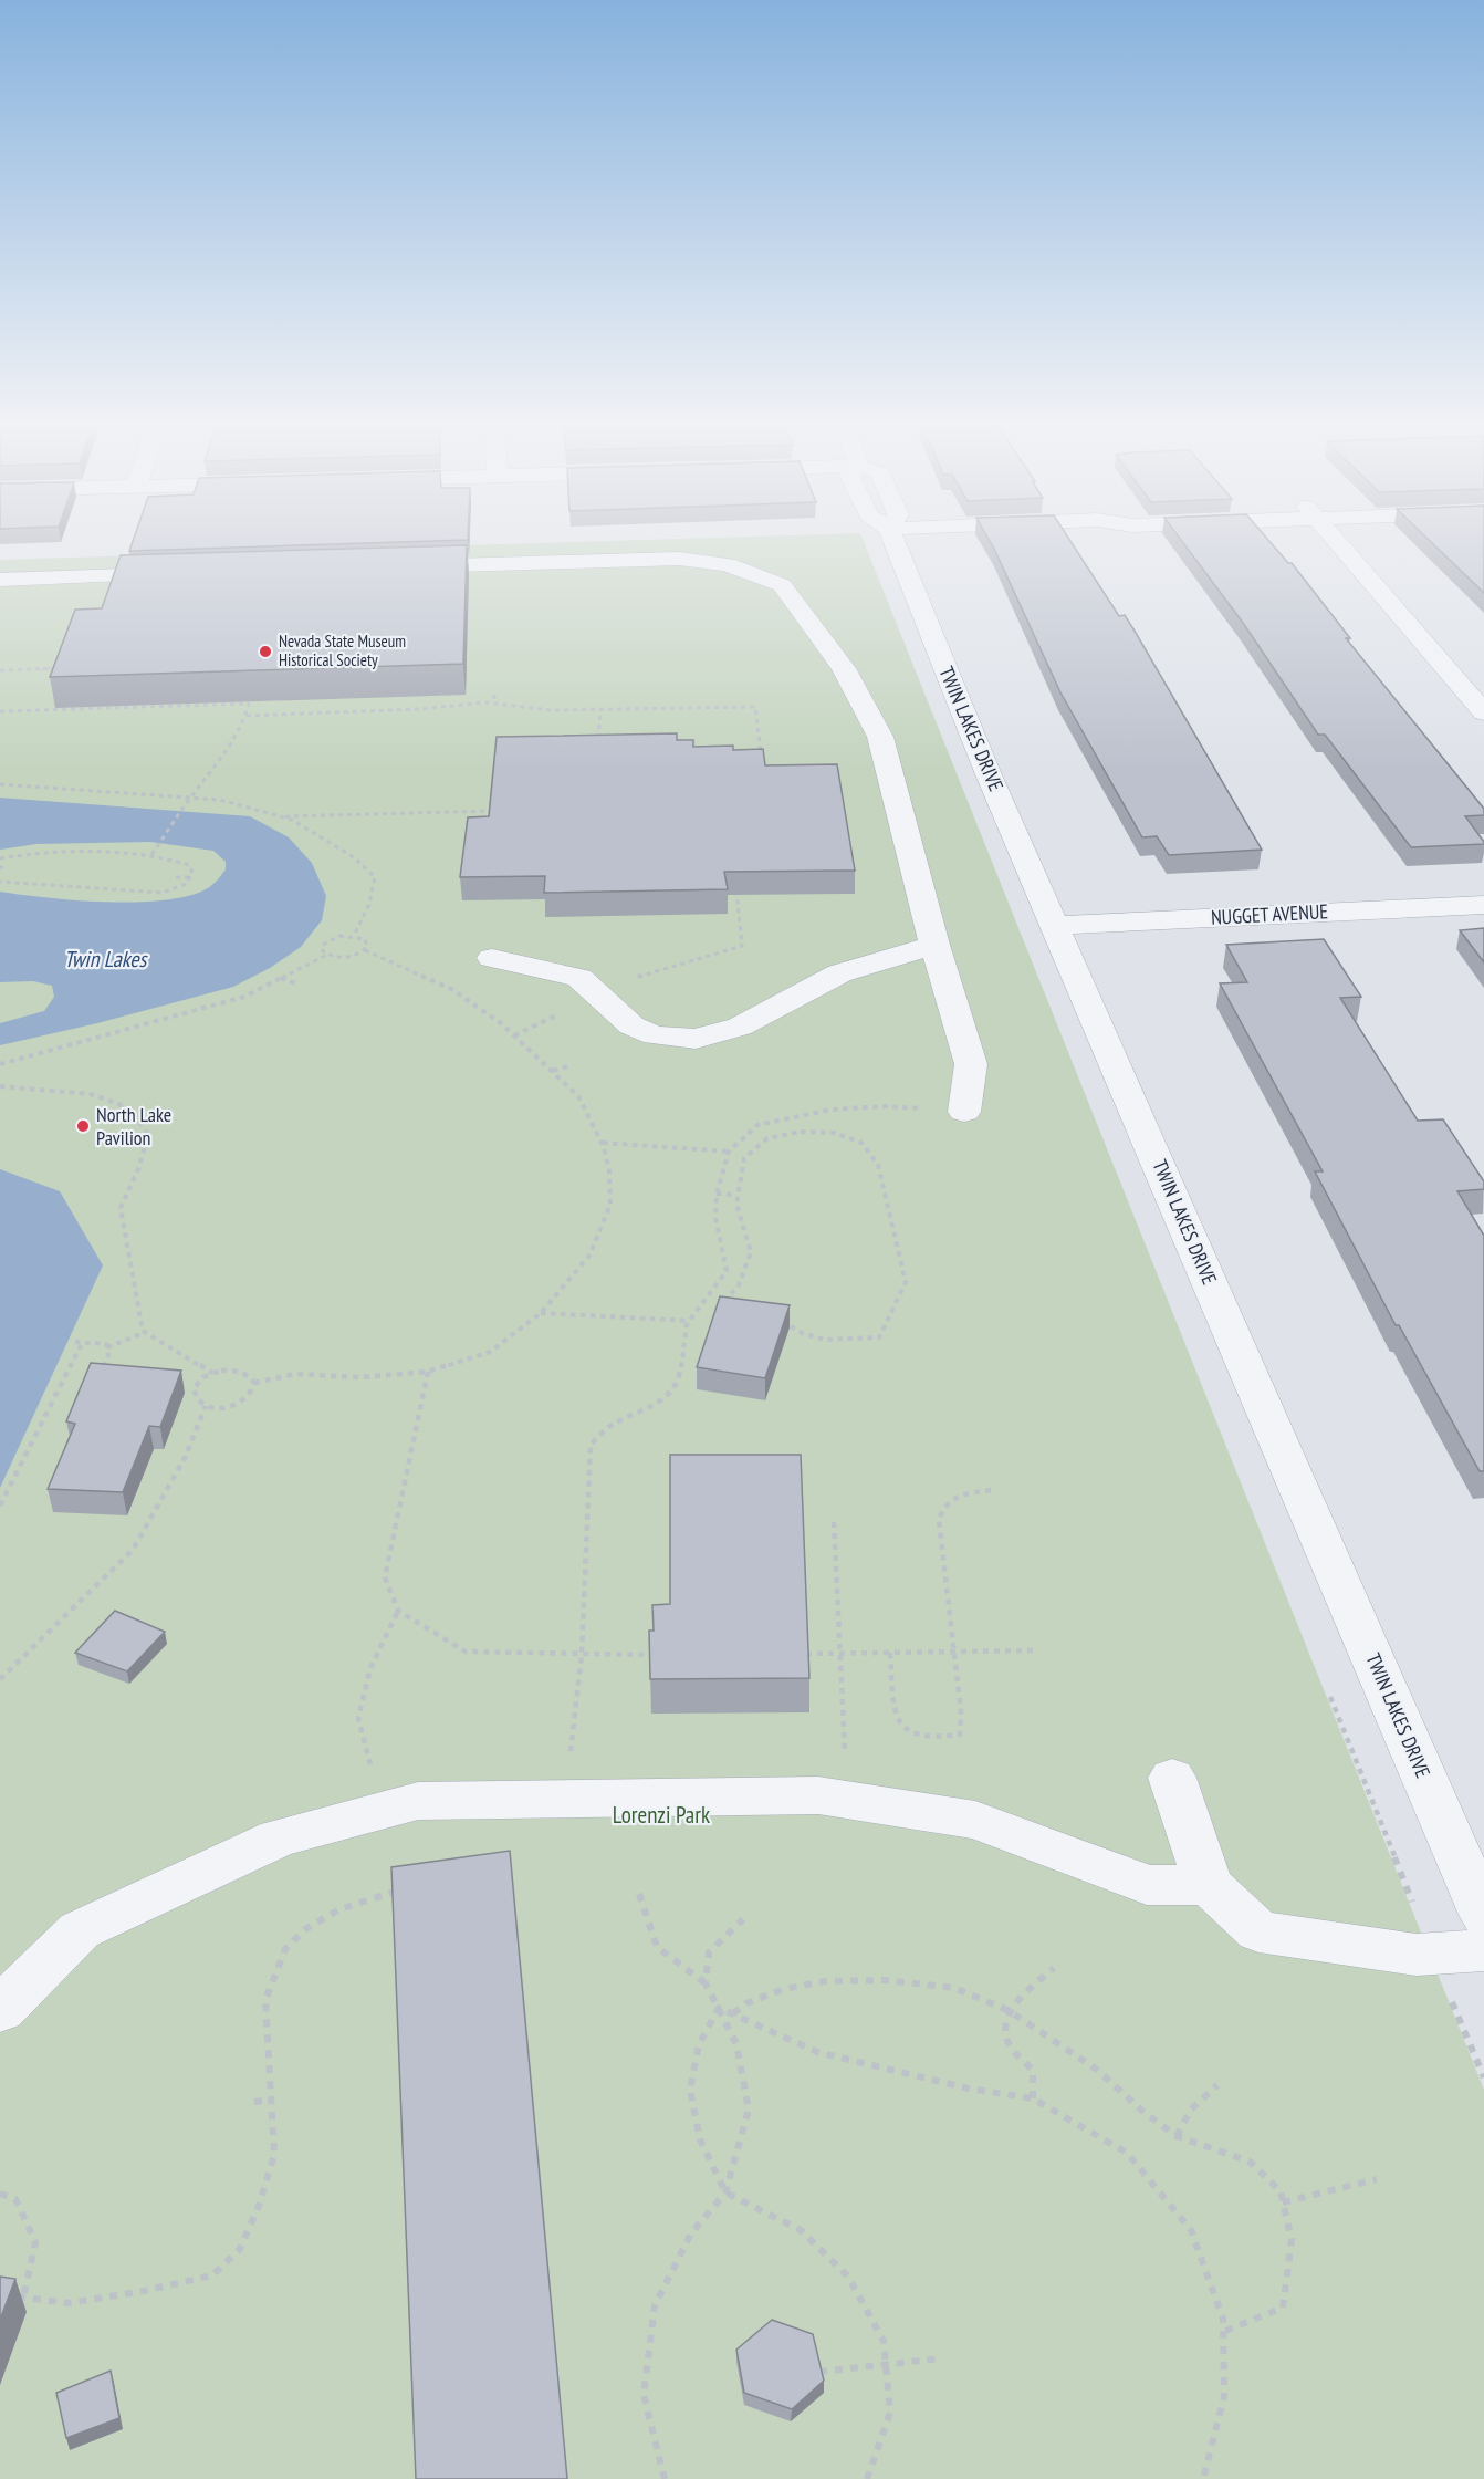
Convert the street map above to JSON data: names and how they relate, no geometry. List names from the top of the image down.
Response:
{
  "streets": {
    "street": ["TWIN LAKES DRIVE", "NUGGET AVENUE"]
  },
  "crossings": [
    ["TWIN LAKES DRIVE", "NUGGET AVENUE"]
  ],
  "water": ["Twin Lakes"],
  "parks": ["Lorenzi Park"],
  "places": ["Nevada State Museum Historical Society", "North Lake Pavilion"]
}
